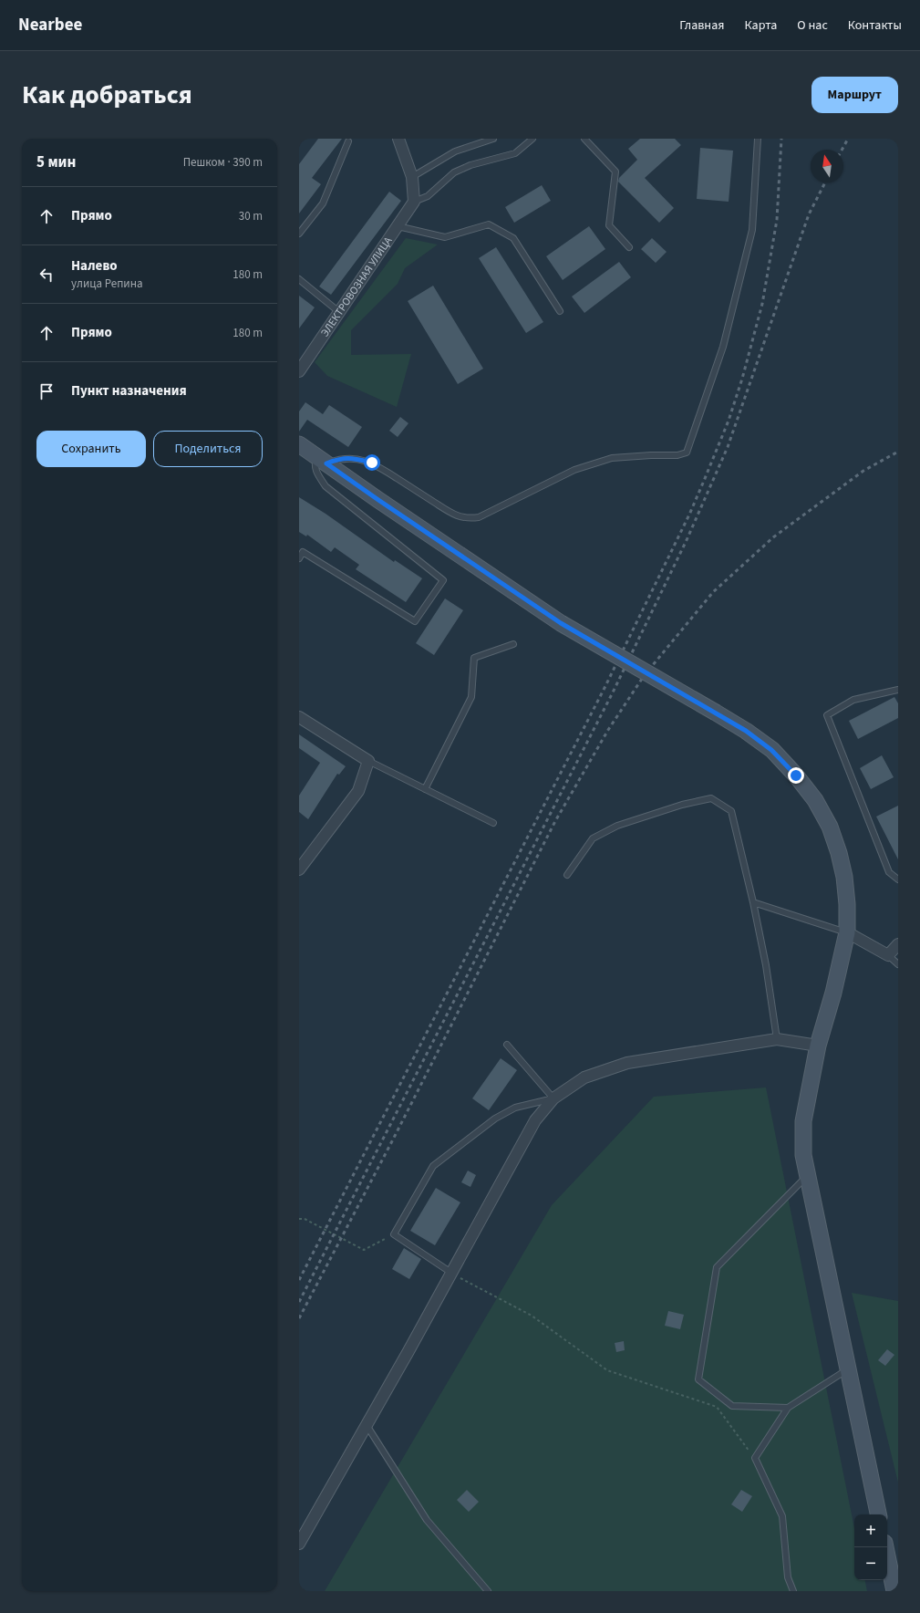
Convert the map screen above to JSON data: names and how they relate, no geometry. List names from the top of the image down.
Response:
{
  "streets": {
    "street": ["ЭЛЕКТРОВОЗНАЯ УЛИЦА"]
  },
  "north": "top",
  "page": {
    "header": "Nearbee",
    "nav": [
      "Главная",
      "Карта",
      "О нас",
      "Контакты"
    ],
    "title": "Как добраться",
    "buttons": [
      "Маршрут",
      ["Сохранить", "Поделиться"]
    ],
    "heading": ["5 мин", "Пешком · 390 m"],
    "list": [
      ["Прямо", "30 m"],
      ["Налево", "улица Репина", "180 m"],
      ["Прямо", "180 m"],
      "Пункт назначения"
    ],
    "map_buttons": ["+", "−"]
  }
}
